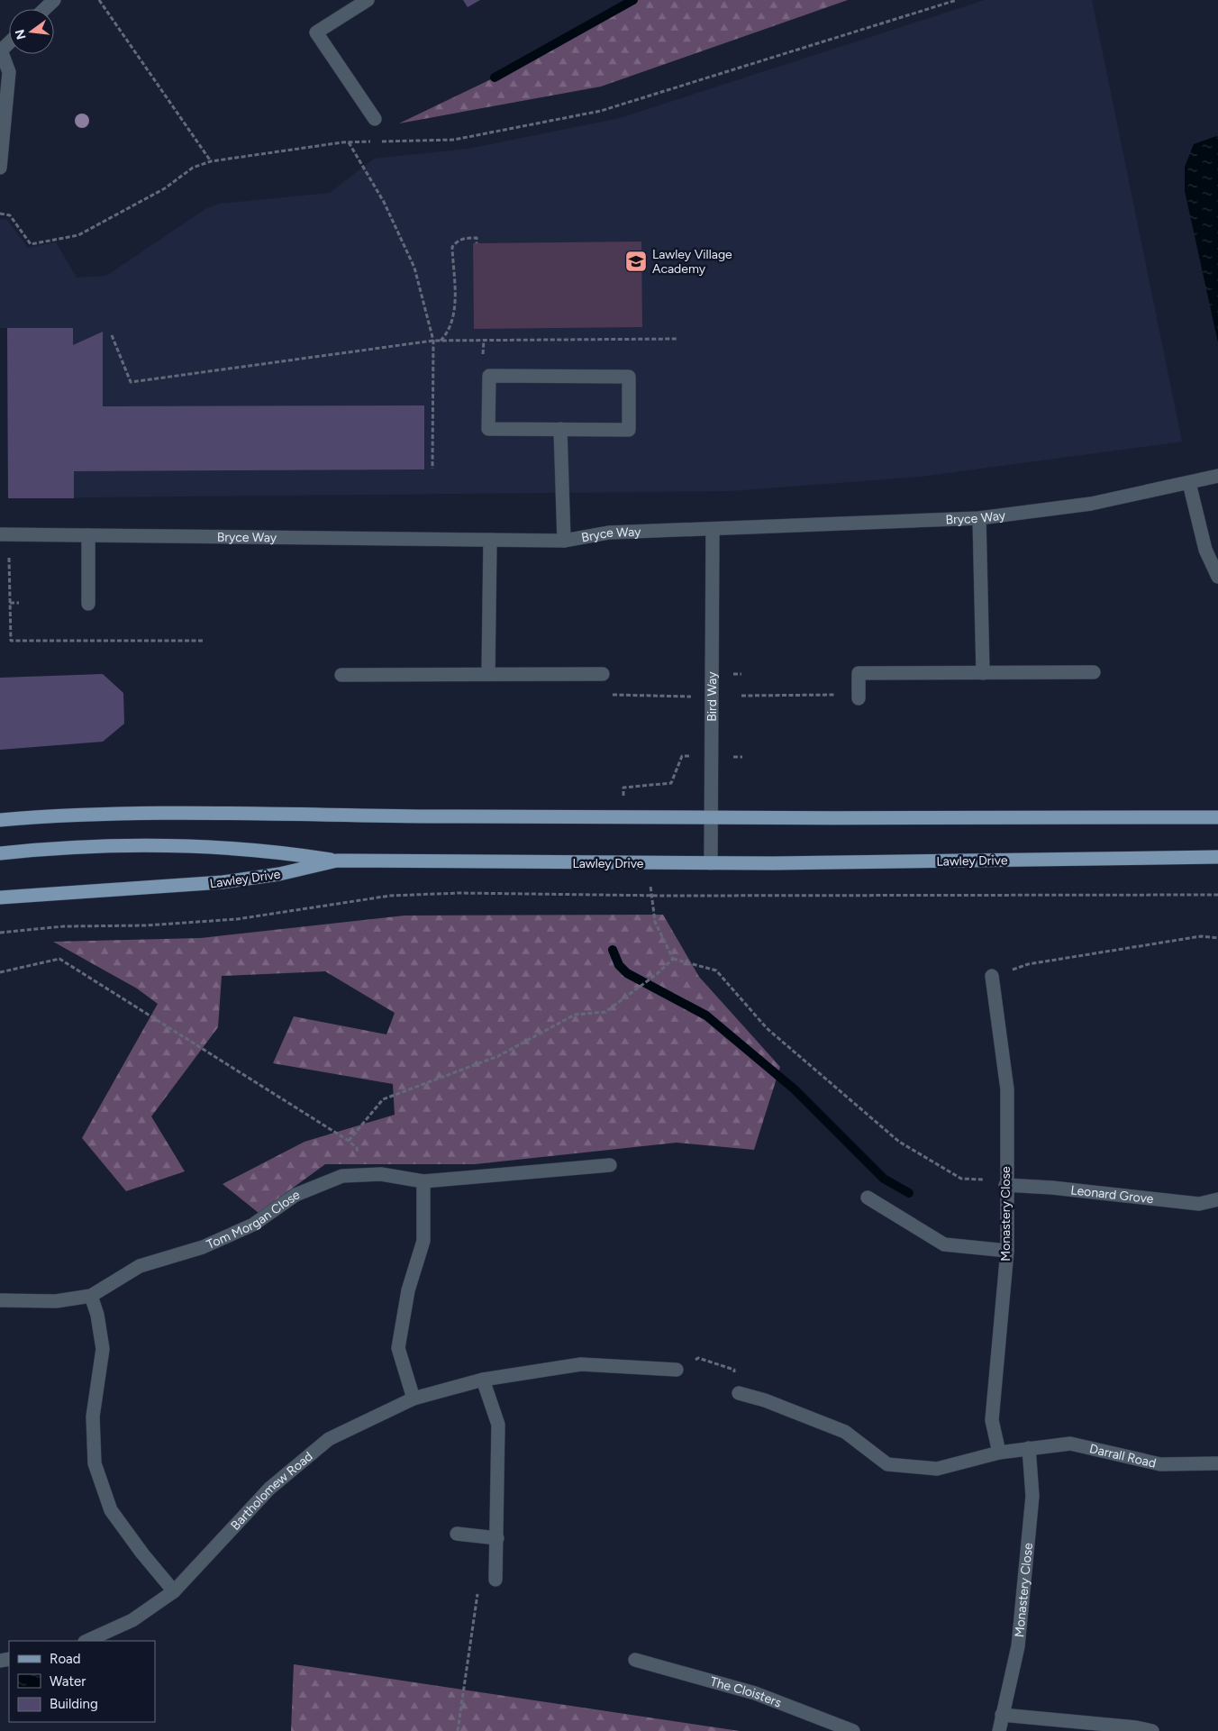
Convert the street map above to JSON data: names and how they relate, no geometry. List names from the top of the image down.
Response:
{
  "streets": {
    "main road": ["Lawley Drive"],
    "street": [
      "Bryce Way",
      "Bird Way",
      "Leonard Grove",
      "Monastery Close",
      "Tom Morgan Close",
      "Darrall Road",
      "Bartholomew Road",
      "The Cloisters"
    ]
  },
  "crossings": [
    ["Bryce Way", "Bird Way"],
    ["Bird Way", "Lawley Drive"],
    ["Leonard Grove", "Monastery Close"],
    ["Monastery Close", "Darrall Road"]
  ],
  "places": {
    "school or university": ["Lawley Village Academy"]
  },
  "legend": ["Road", "Water", "Building"],
  "north": "left"
}
